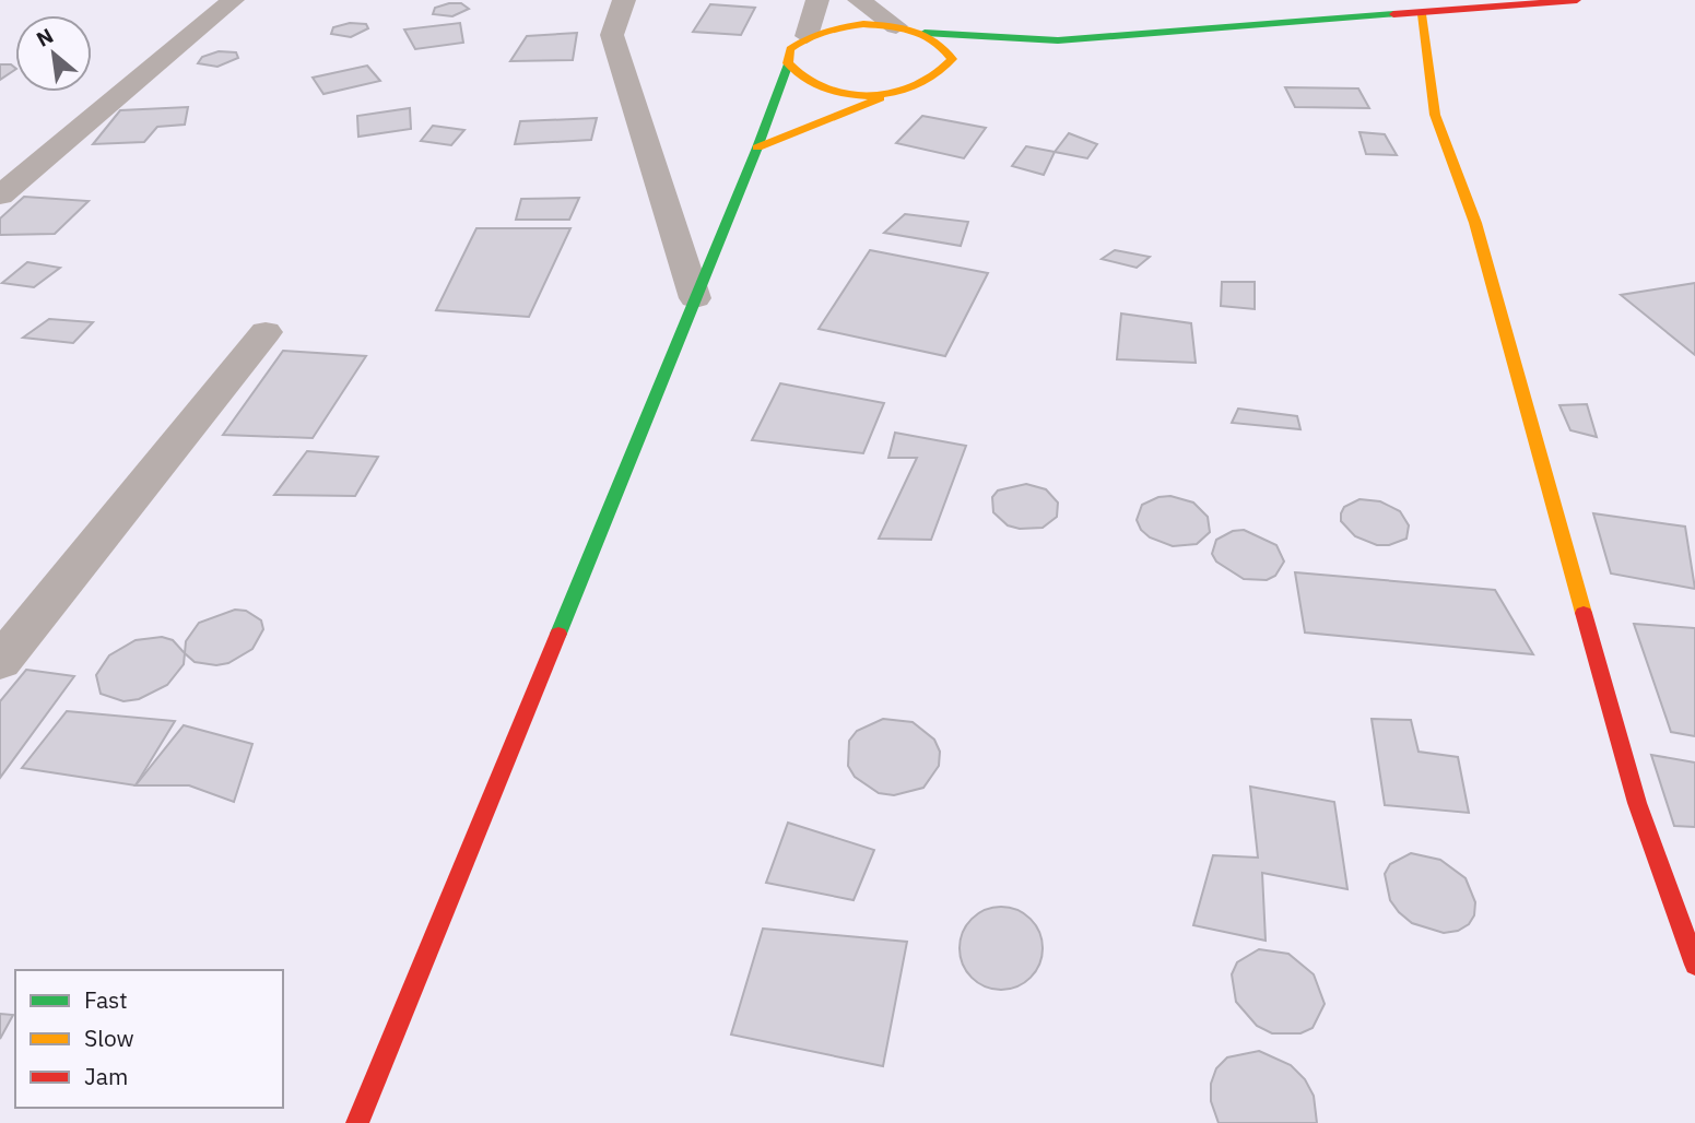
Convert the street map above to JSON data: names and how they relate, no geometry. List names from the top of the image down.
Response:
{
  "legend": ["Fast", "Slow", "Jam"],
  "north": "top left"
}
